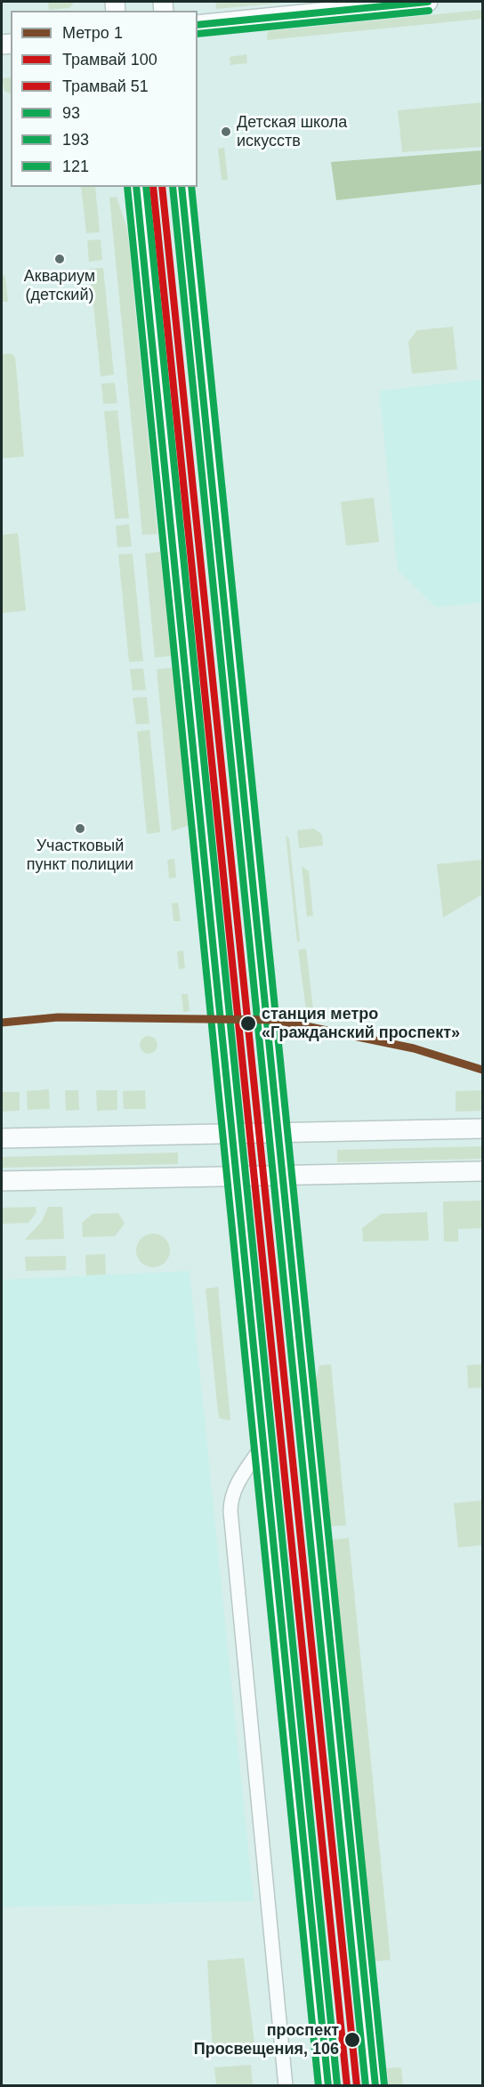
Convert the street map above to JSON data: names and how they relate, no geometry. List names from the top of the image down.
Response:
{
  "places": [
    "Детская школа искусств",
    "Аквариум (детский)",
    "Участковый пункт полиции",
    "станция метро «Гражданский проспект»",
    "проспект Просвещения, 106"
  ],
  "lines": [
    "transit line 93",
    "transit line 193",
    "tram line 100",
    "tram line 51",
    "transit line 121",
    "metro line 1"
  ],
  "legend": [
    "Метро 1",
    "Трамвай 100",
    "Трамвай 51",
    "93",
    "193",
    "121"
  ]
}
